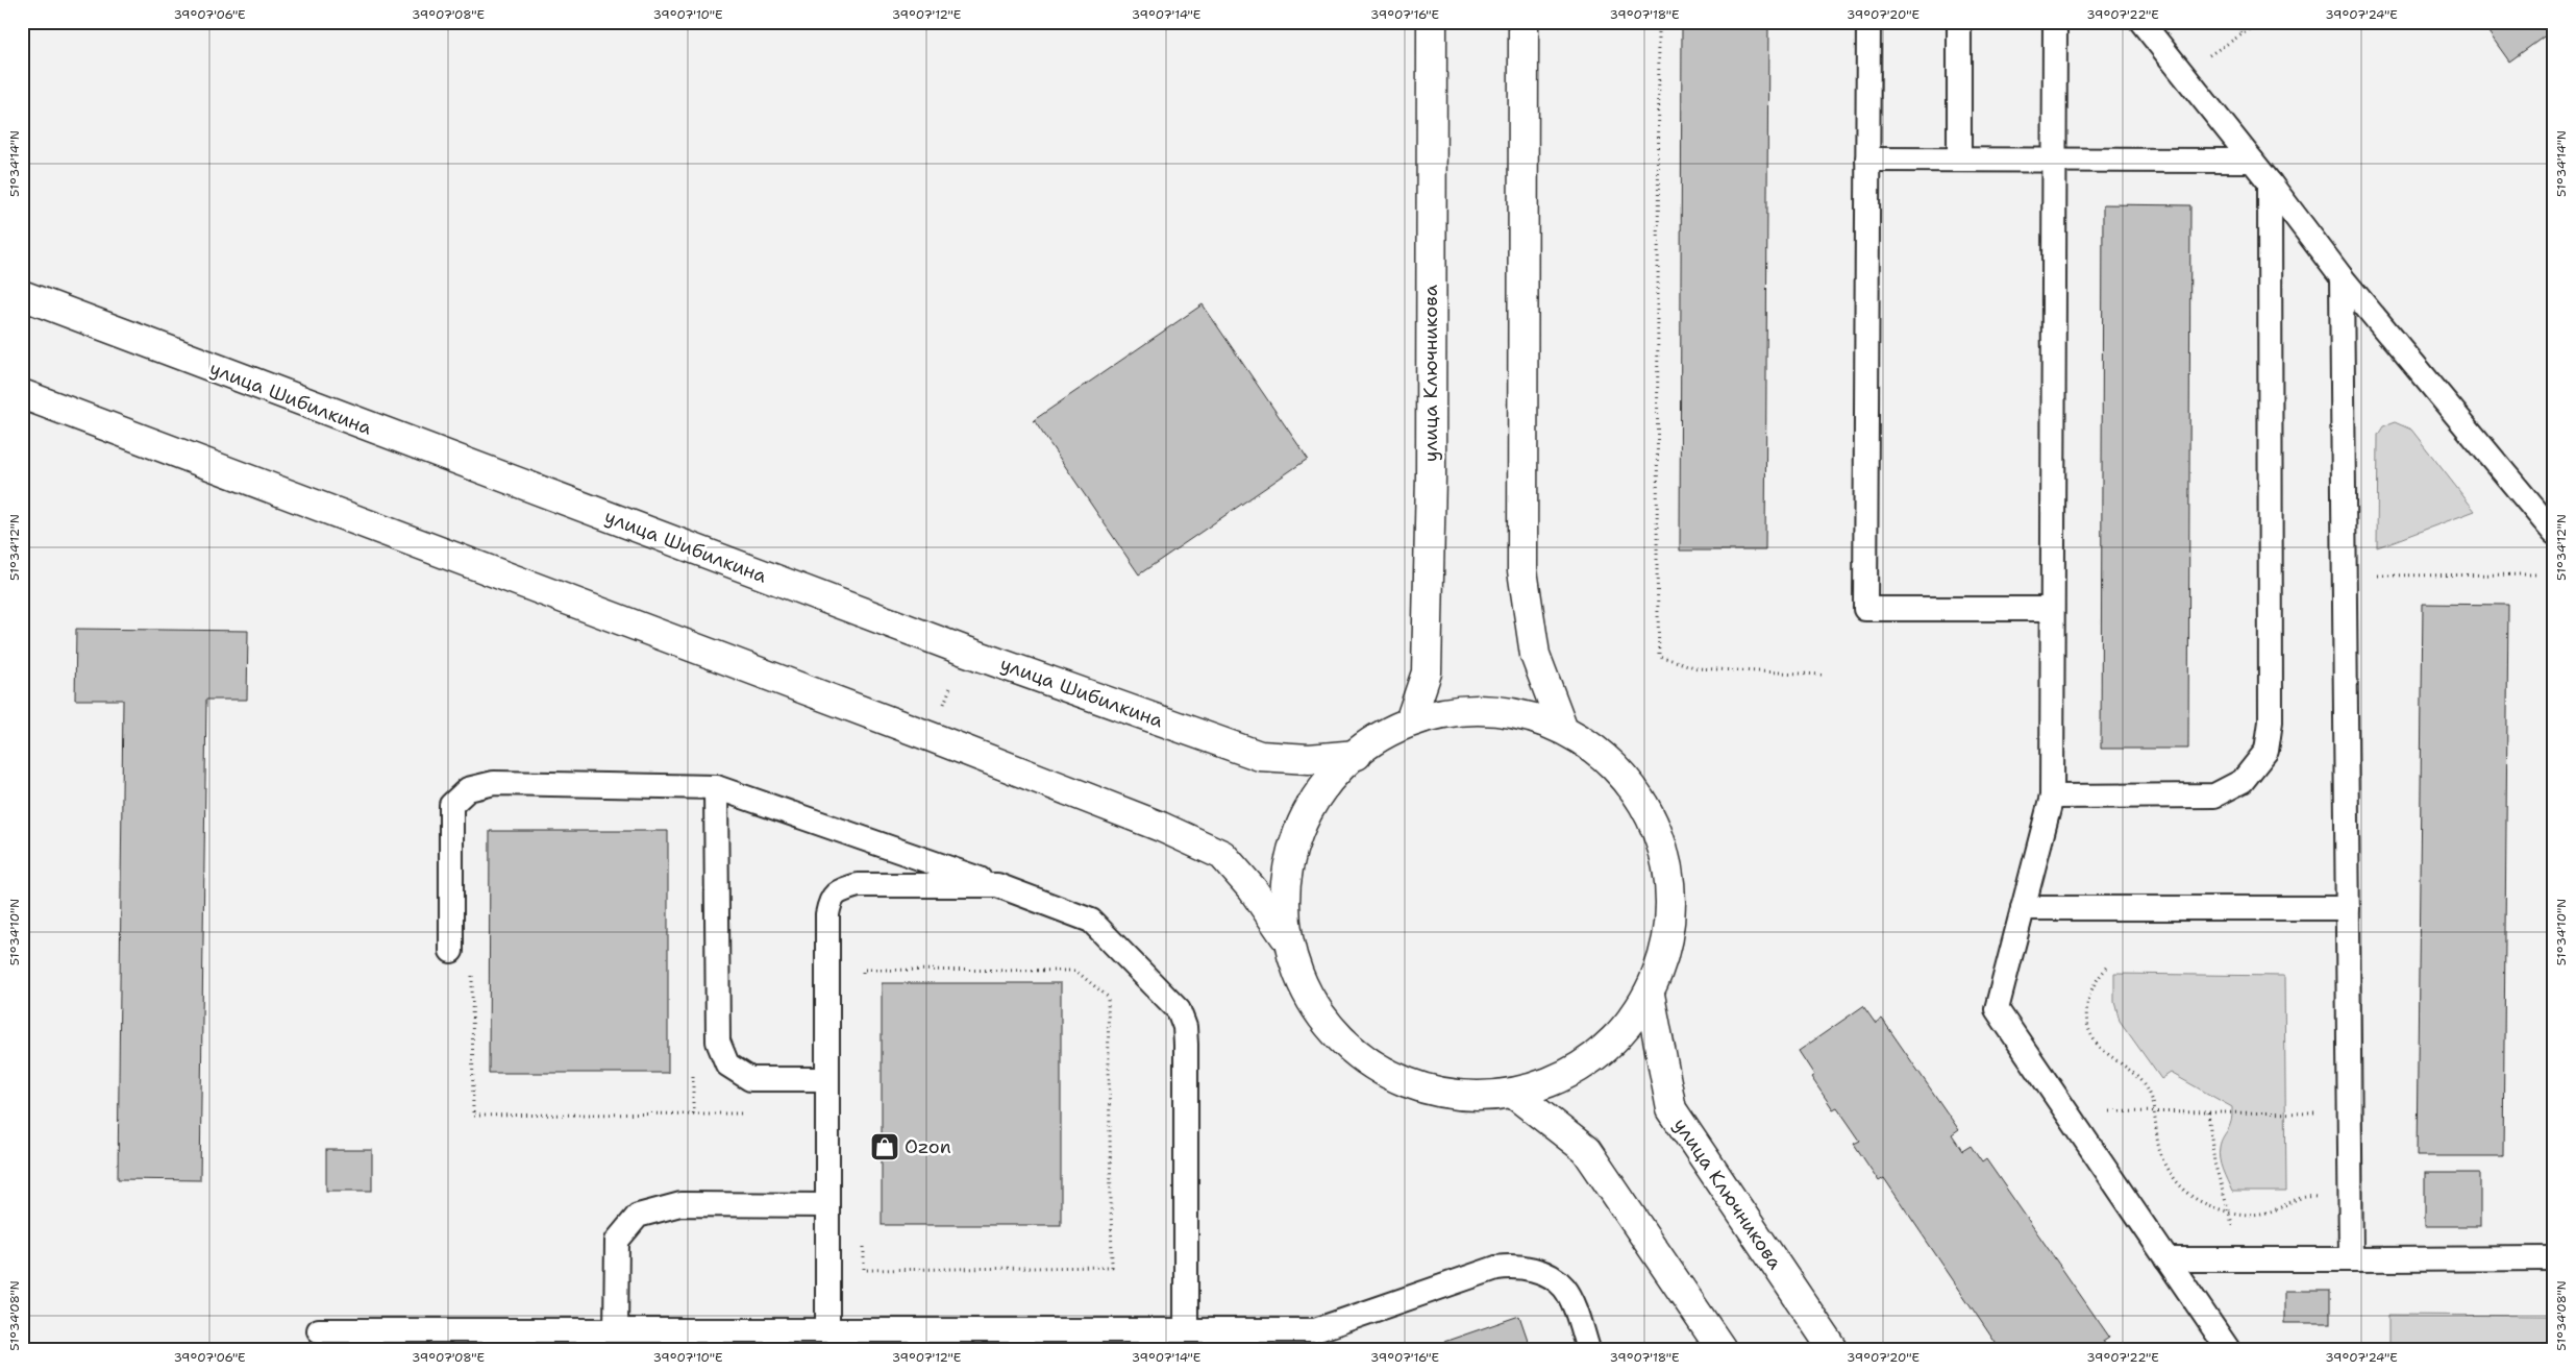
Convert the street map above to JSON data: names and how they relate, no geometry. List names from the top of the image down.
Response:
{
  "streets": {
    "street": ["улица Ключникова", "улица Шибилкина"]
  },
  "places": {
    "shop": ["Ozon"]
  },
  "coordinates": [
    "39°07'06\"E",
    "39°07'08\"E",
    "39°07'10\"E",
    "39°07'12\"E",
    "39°07'14\"E",
    "39°07'16\"E",
    "39°07'18\"E",
    "39°07'20\"E",
    "39°07'22\"E",
    "39°07'24\"E",
    "51°34'14\"N",
    "51°34'12\"N",
    "51°34'10\"N",
    "51°34'08\"N"
  ]
}
